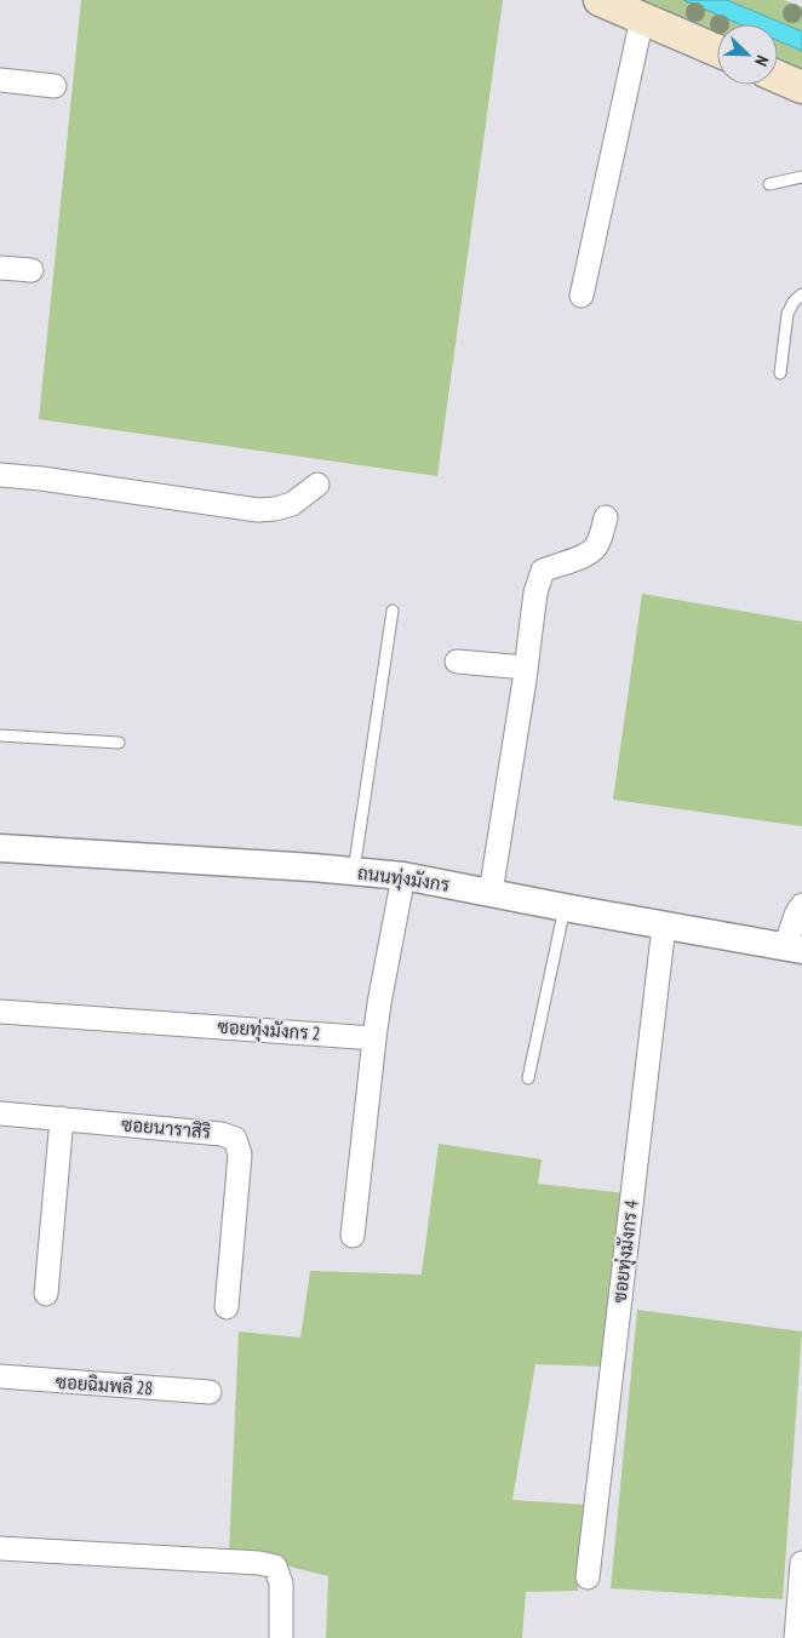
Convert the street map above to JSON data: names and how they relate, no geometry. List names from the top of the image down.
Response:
{
  "streets": {
    "street": [
      "ถนนทุ่งมังกร",
      "ซอยทุ่งมังกร 2",
      "ซอยนาราสิริ",
      "ซอยทุ่งมังกร 4",
      "ซอยฉิมพลี 28"
    ]
  },
  "crossings": [
    ["ถนนทุ่งมังกร", "ซอยทุ่งมังกร 4"]
  ],
  "north": "bottom right"
}
